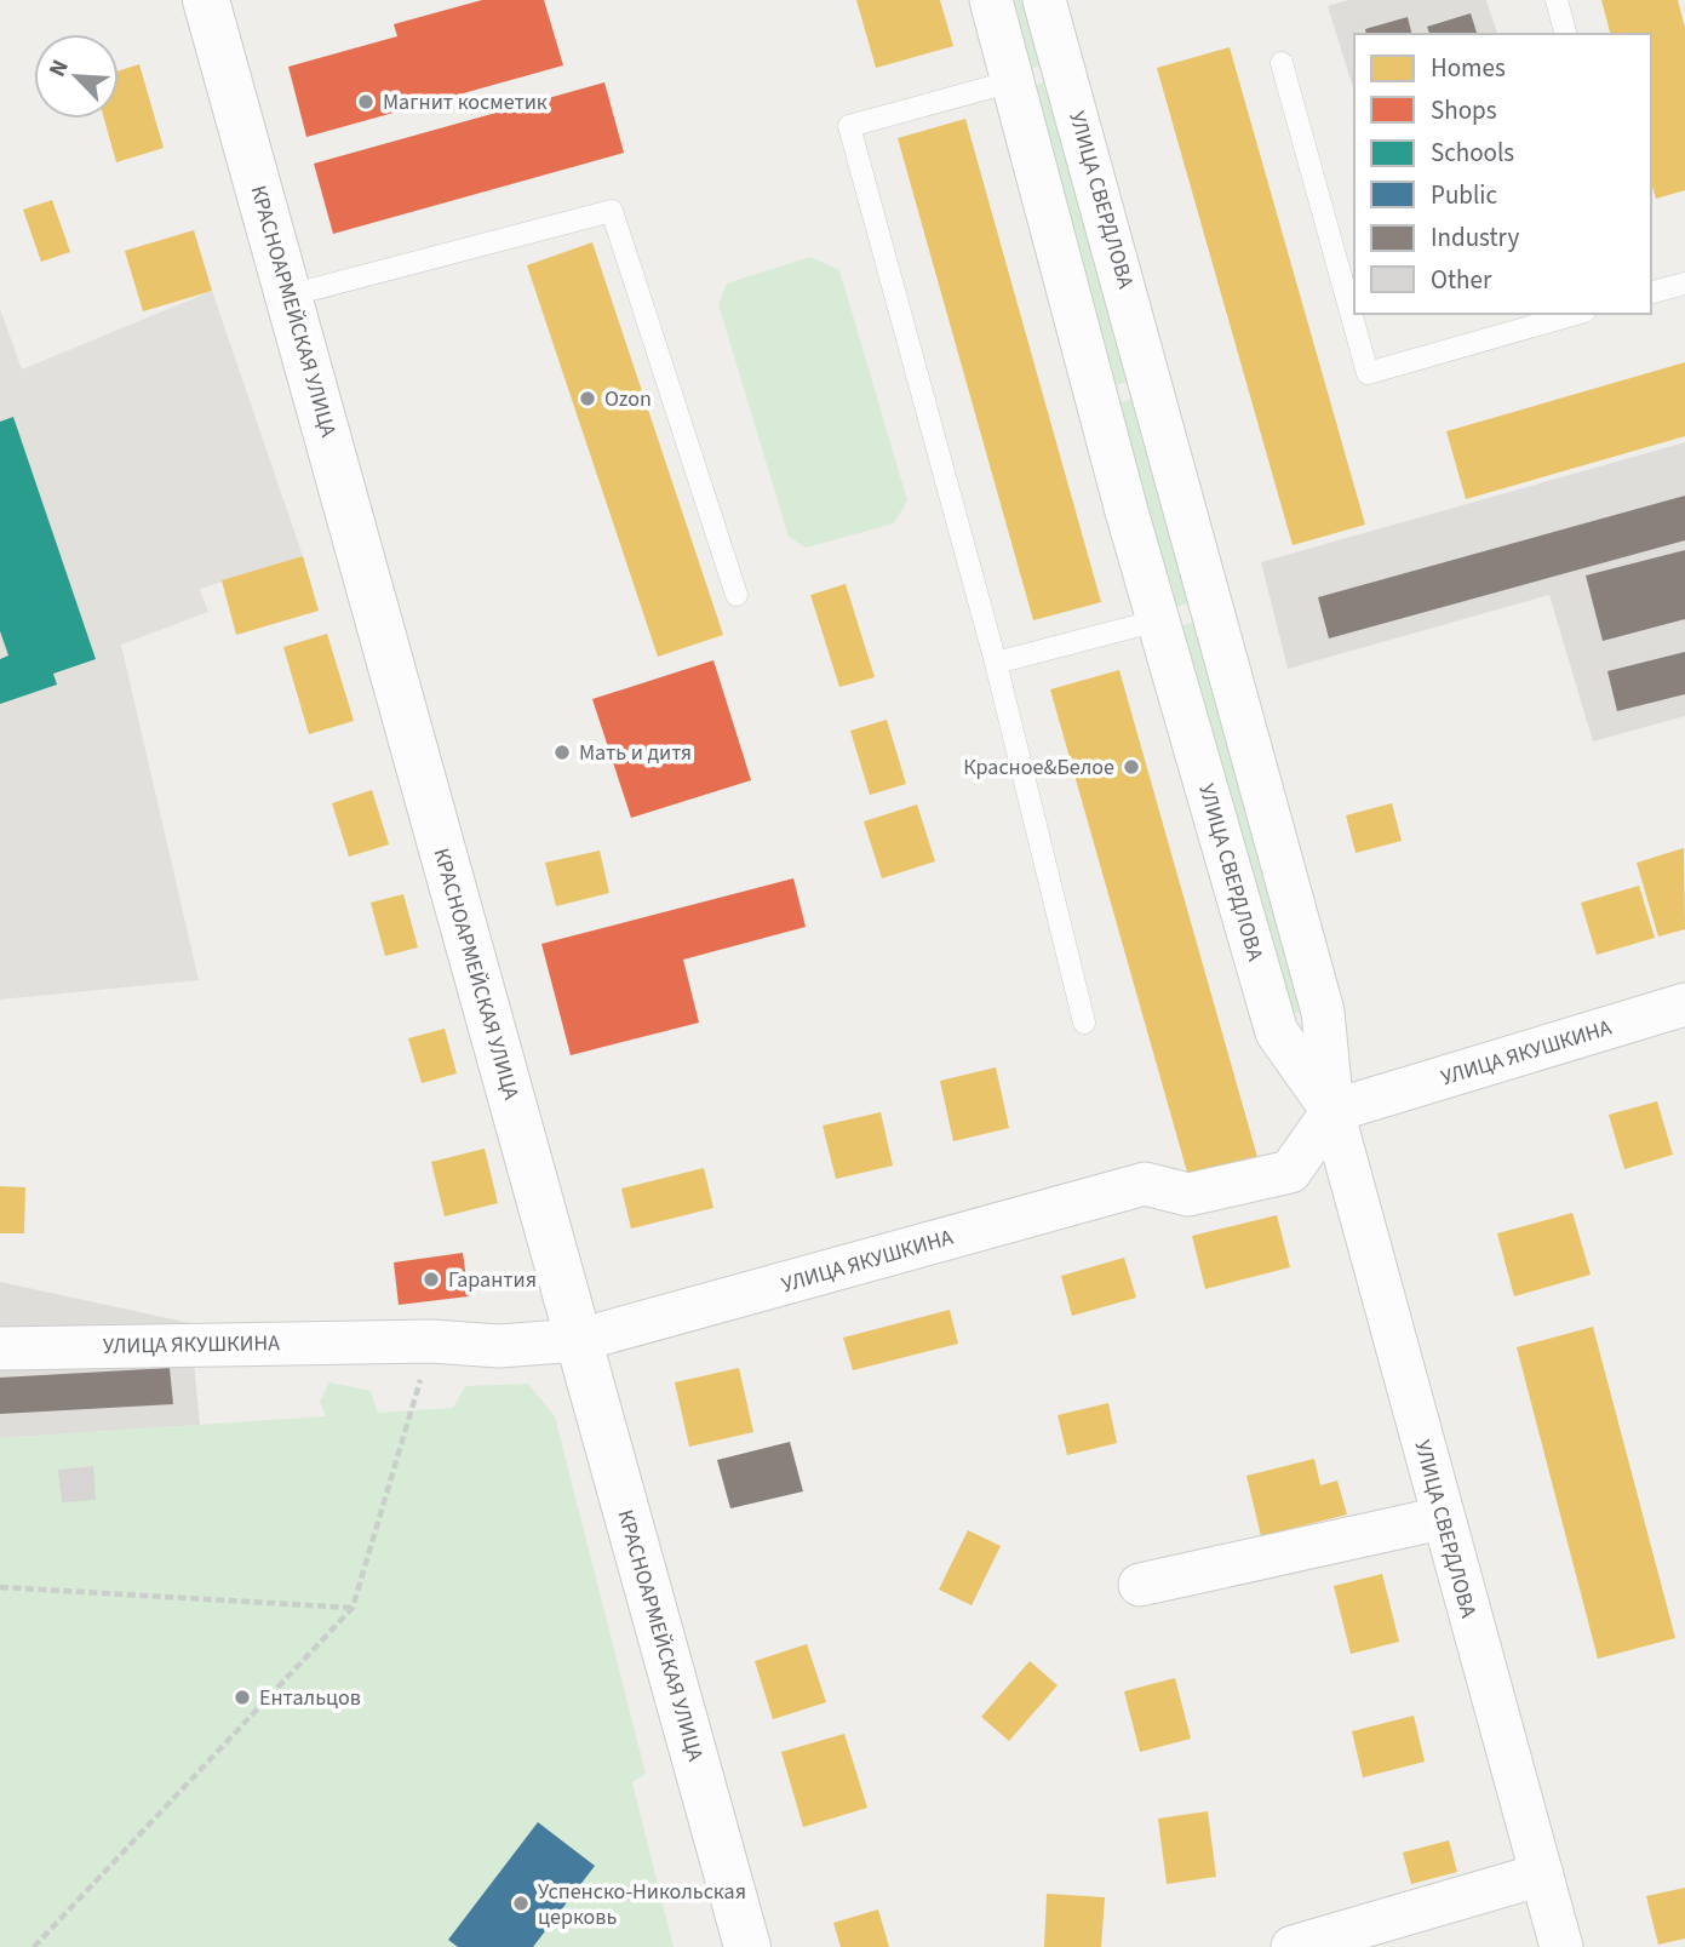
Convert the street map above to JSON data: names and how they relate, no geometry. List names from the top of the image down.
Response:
{
  "streets": {
    "main road": ["КРАСНОАРМЕЙСКАЯ УЛИЦА"],
    "street": ["УЛИЦА СВЕРДЛОВА", "УЛИЦА ЯКУШКИНА"]
  },
  "crossings": [
    ["УЛИЦА СВЕРДЛОВА", "УЛИЦА ЯКУШКИНА"],
    ["КРАСНОАРМЕЙСКАЯ УЛИЦА", "УЛИЦА ЯКУШКИНА"]
  ],
  "places": [
    "Магнит косметик",
    "Ozon",
    "Мать и дитя",
    "Красное&Белое",
    "Гарантия",
    "Ентальцов",
    "Успенско-Никольская церковь"
  ],
  "legend": [
    "Homes",
    "Shops",
    "Schools",
    "Public",
    "Industry",
    "Other"
  ],
  "north": "top left"
}
